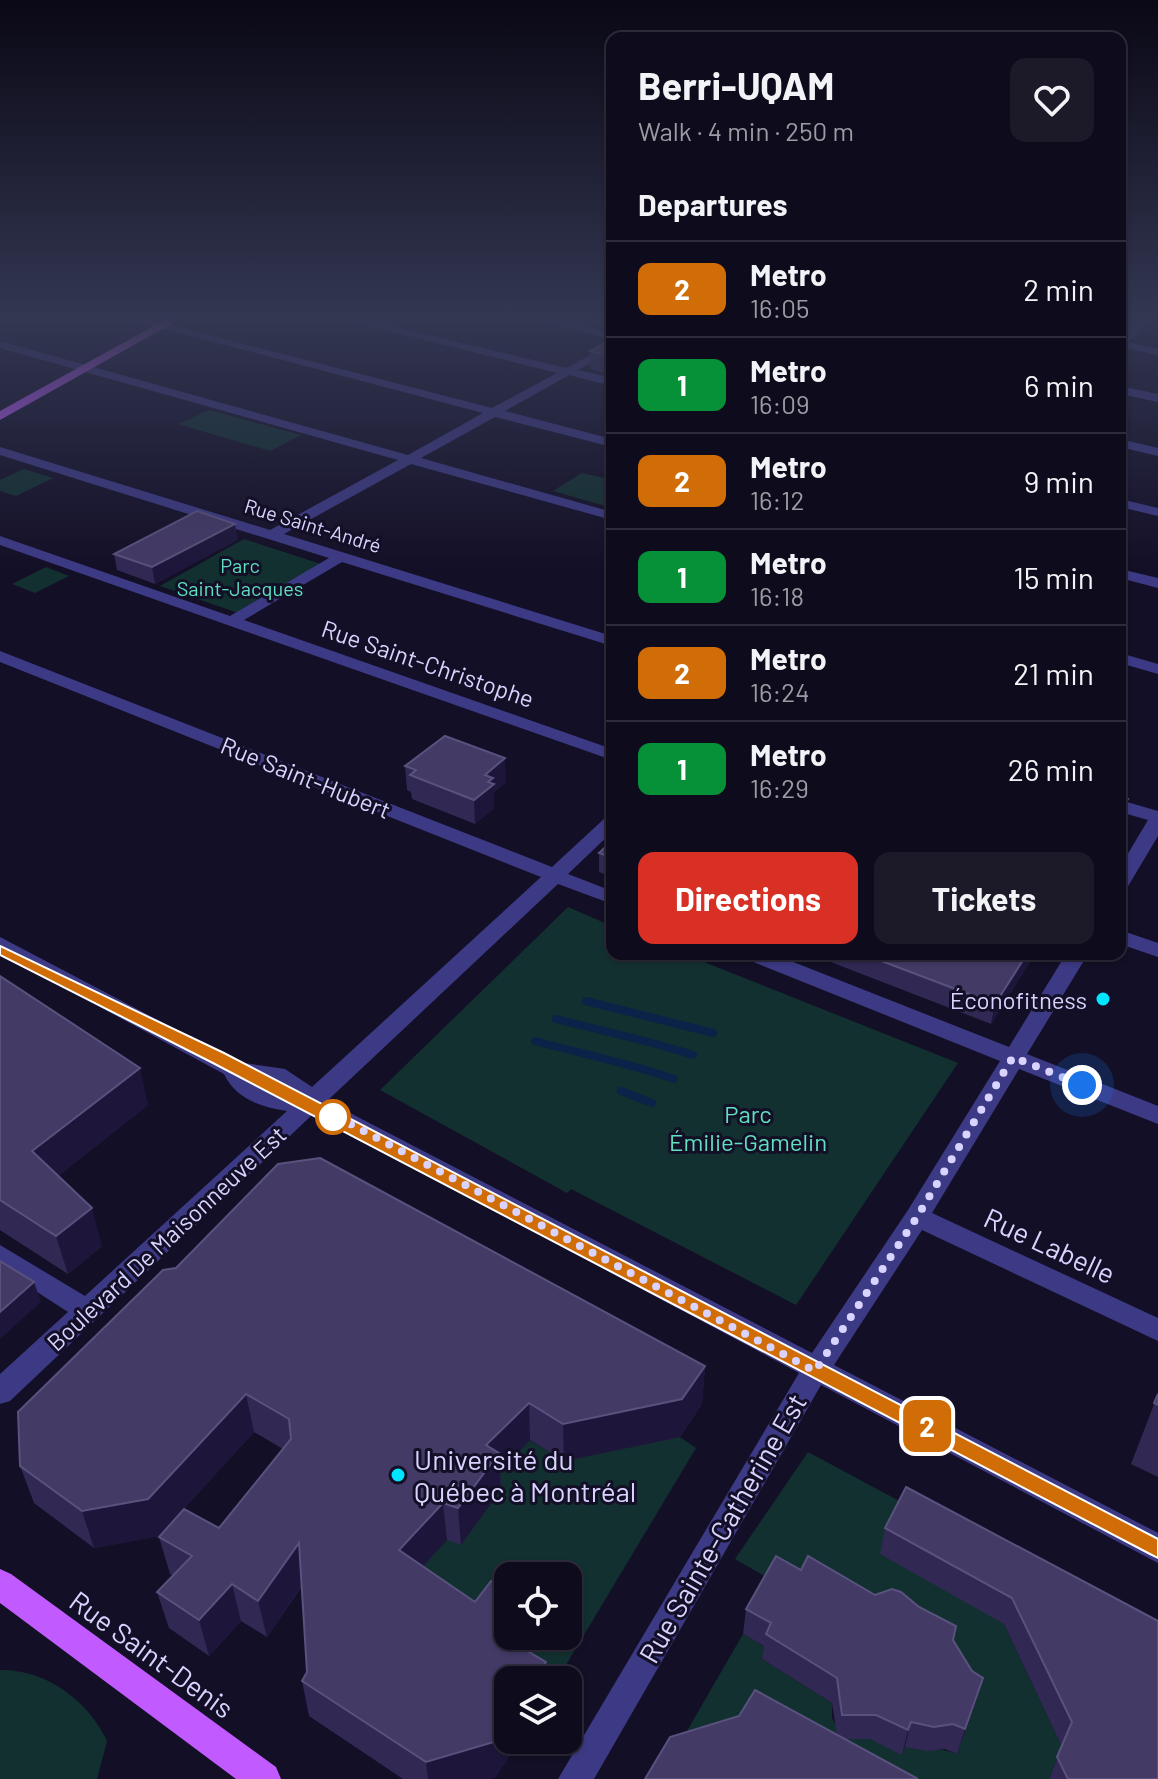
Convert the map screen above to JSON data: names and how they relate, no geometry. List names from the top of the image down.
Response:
{
  "streets": {
    "main road": ["Rue Saint-Denis"],
    "street": [
      "Rue Saint-André",
      "Rue Saint-Christophe",
      "Rue Saint-Hubert",
      "Boulevard De Maisonneuve Est",
      "Rue Labelle",
      "Rue Sainte-Catherine Est"
    ]
  },
  "crossings": [
    ["Rue Saint-Hubert", "Boulevard De Maisonneuve Est"],
    ["Rue Labelle", "Rue Sainte-Catherine Est"]
  ],
  "parks": ["Parc Saint-Jacques", "Parc Émilie-Gamelin"],
  "places": ["Éconofitness", "Université du Québec à Montréal"],
  "lines": ["metro line 2"],
  "page": {
    "on_map": "2",
    "heading": [
      ["Berri-UQAM", "Walk · 4 min · 250 m"],
      "Departures"
    ],
    "list": [
      {
        "mark": "2",
        "name": "Metro",
        "note": "16:05",
        "value": "2 min"
      },
      {
        "mark": "1",
        "name": "Metro",
        "note": "16:09",
        "value": "6 min"
      },
      {
        "mark": "2",
        "name": "Metro",
        "note": "16:12",
        "value": "9 min"
      },
      {
        "mark": "1",
        "name": "Metro",
        "note": "16:18",
        "value": "15 min"
      },
      {
        "mark": "2",
        "name": "Metro",
        "note": "16:24",
        "value": "21 min"
      },
      {
        "mark": "1",
        "name": "Metro",
        "note": "16:29",
        "value": "26 min"
      }
    ],
    "buttons": ["Directions", "Tickets"]
  }
}
